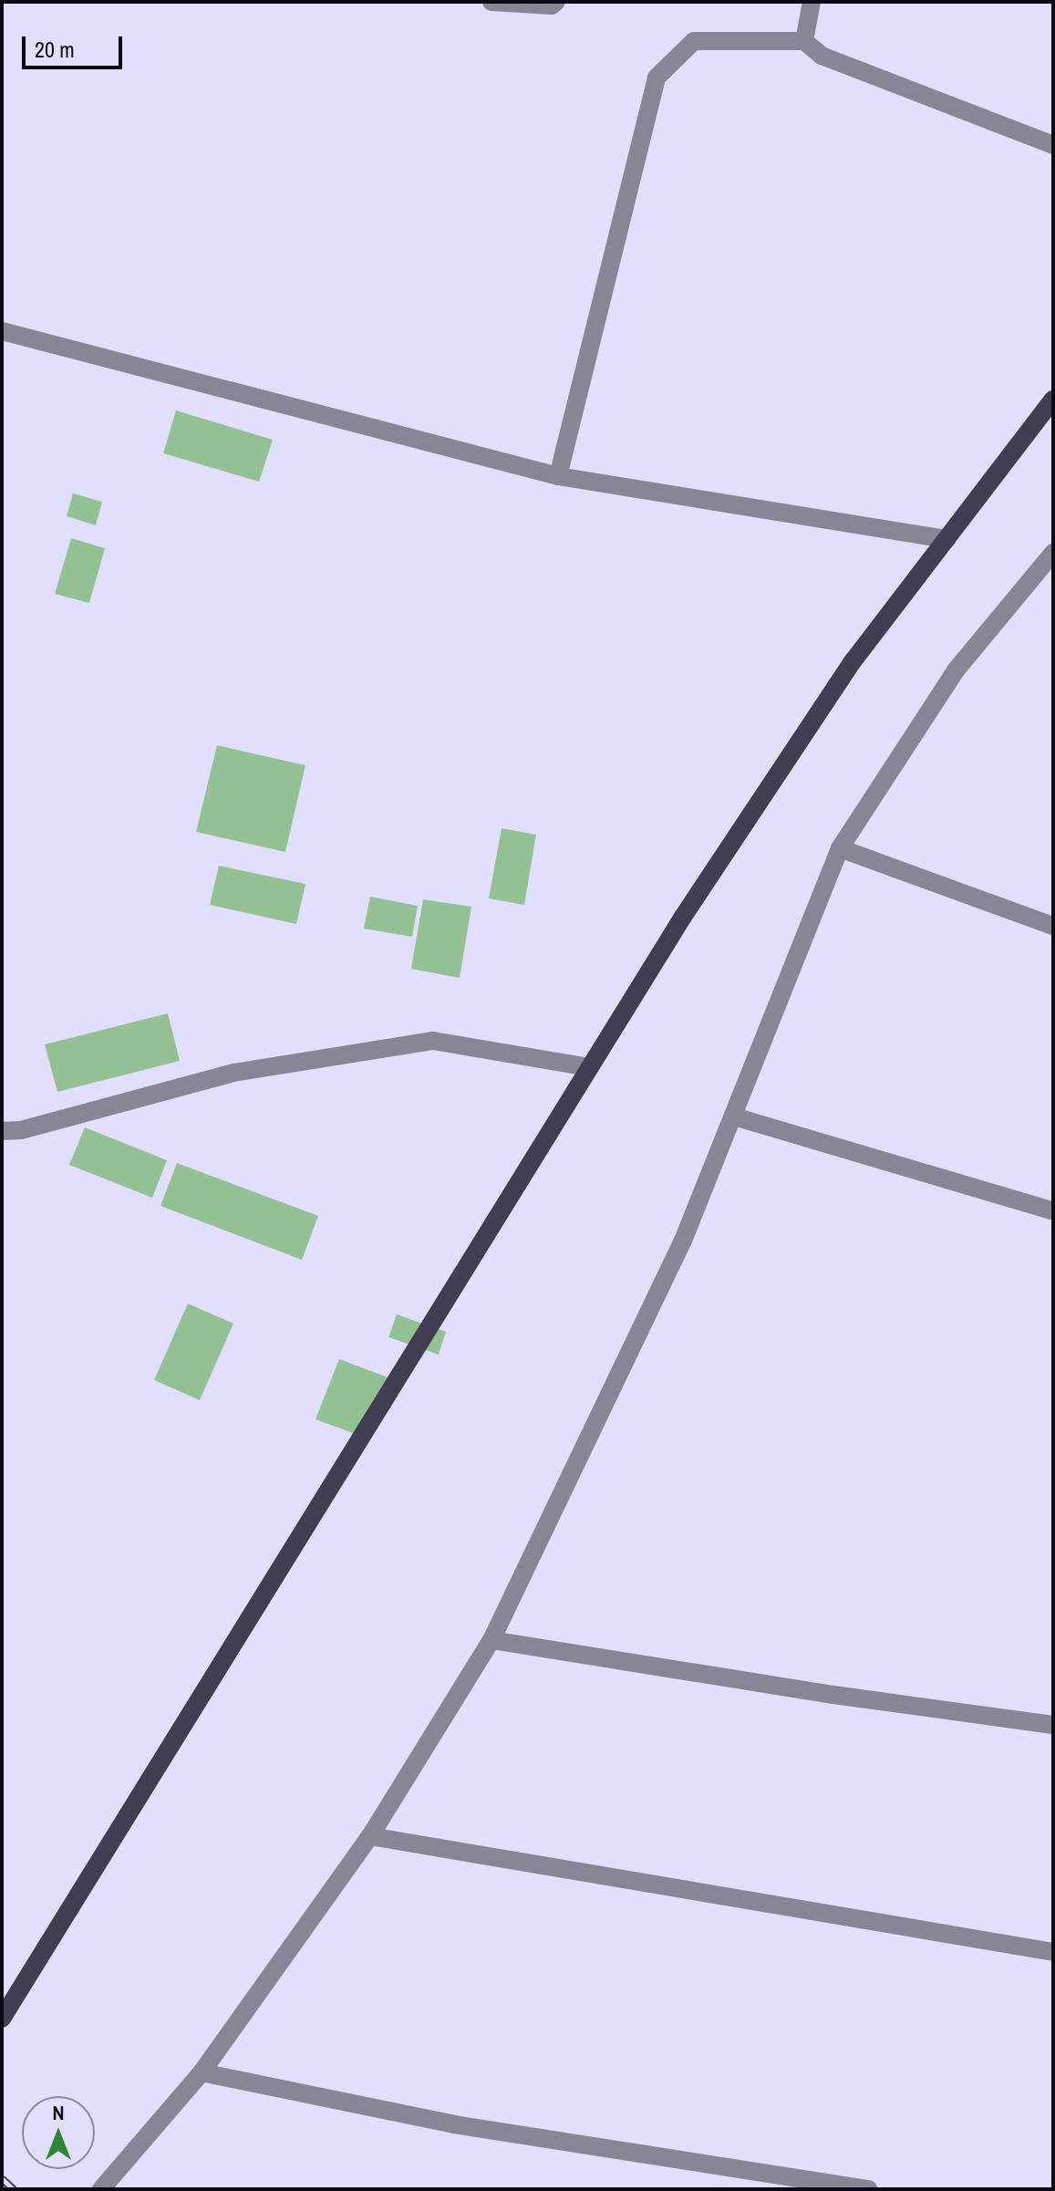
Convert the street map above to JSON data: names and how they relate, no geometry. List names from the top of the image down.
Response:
{
  "scale_bar": "20 m",
  "north": "top"
}
